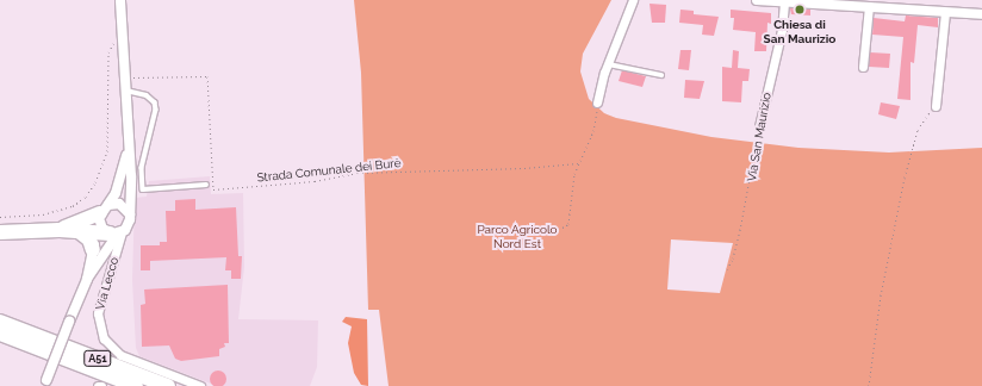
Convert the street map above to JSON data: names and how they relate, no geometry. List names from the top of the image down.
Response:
{
  "streets": {
    "highway": ["A51"],
    "street": ["Via San Maurizio", "Via Lecco"],
    "path": ["Strada Comunale dei Burè"]
  },
  "parks": ["Parco Agricolo Nord Est"],
  "places": ["Chiesa di San Maurizio"]
}
